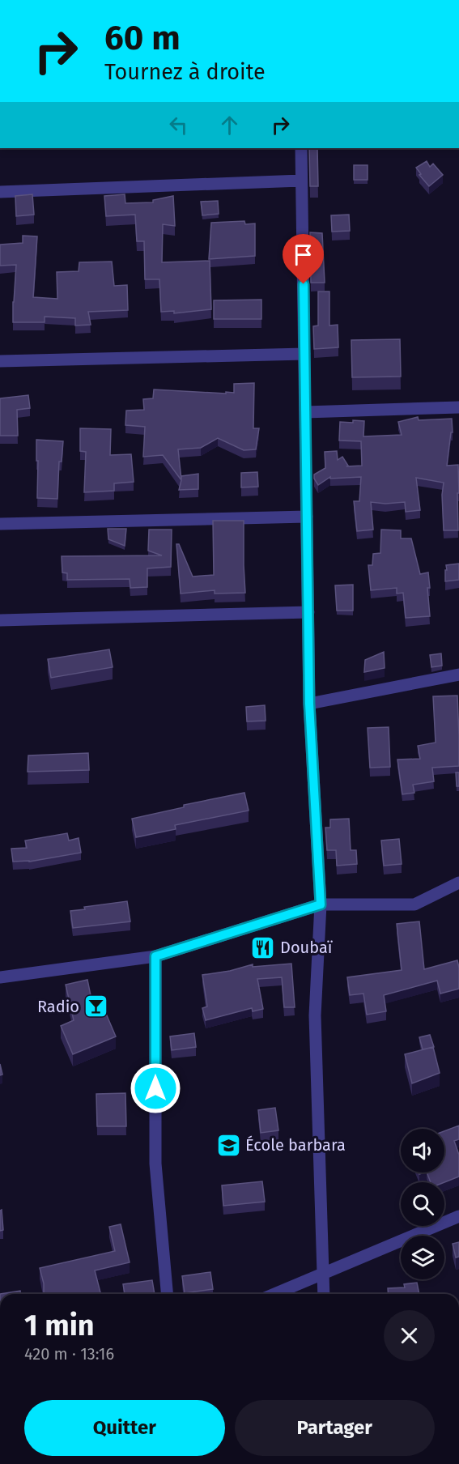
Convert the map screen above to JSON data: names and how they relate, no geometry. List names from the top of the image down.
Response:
{
  "places": {
    "restaurant": ["Doubaï"],
    "bar": ["Radio"],
    "school or university": ["École barbara"]
  },
  "page": {
    "turn": ["60 m", "Tournez à droite"],
    "heading": ["1 min", "420 m · 13:16"],
    "buttons": ["Quitter", "Partager"]
  }
}
